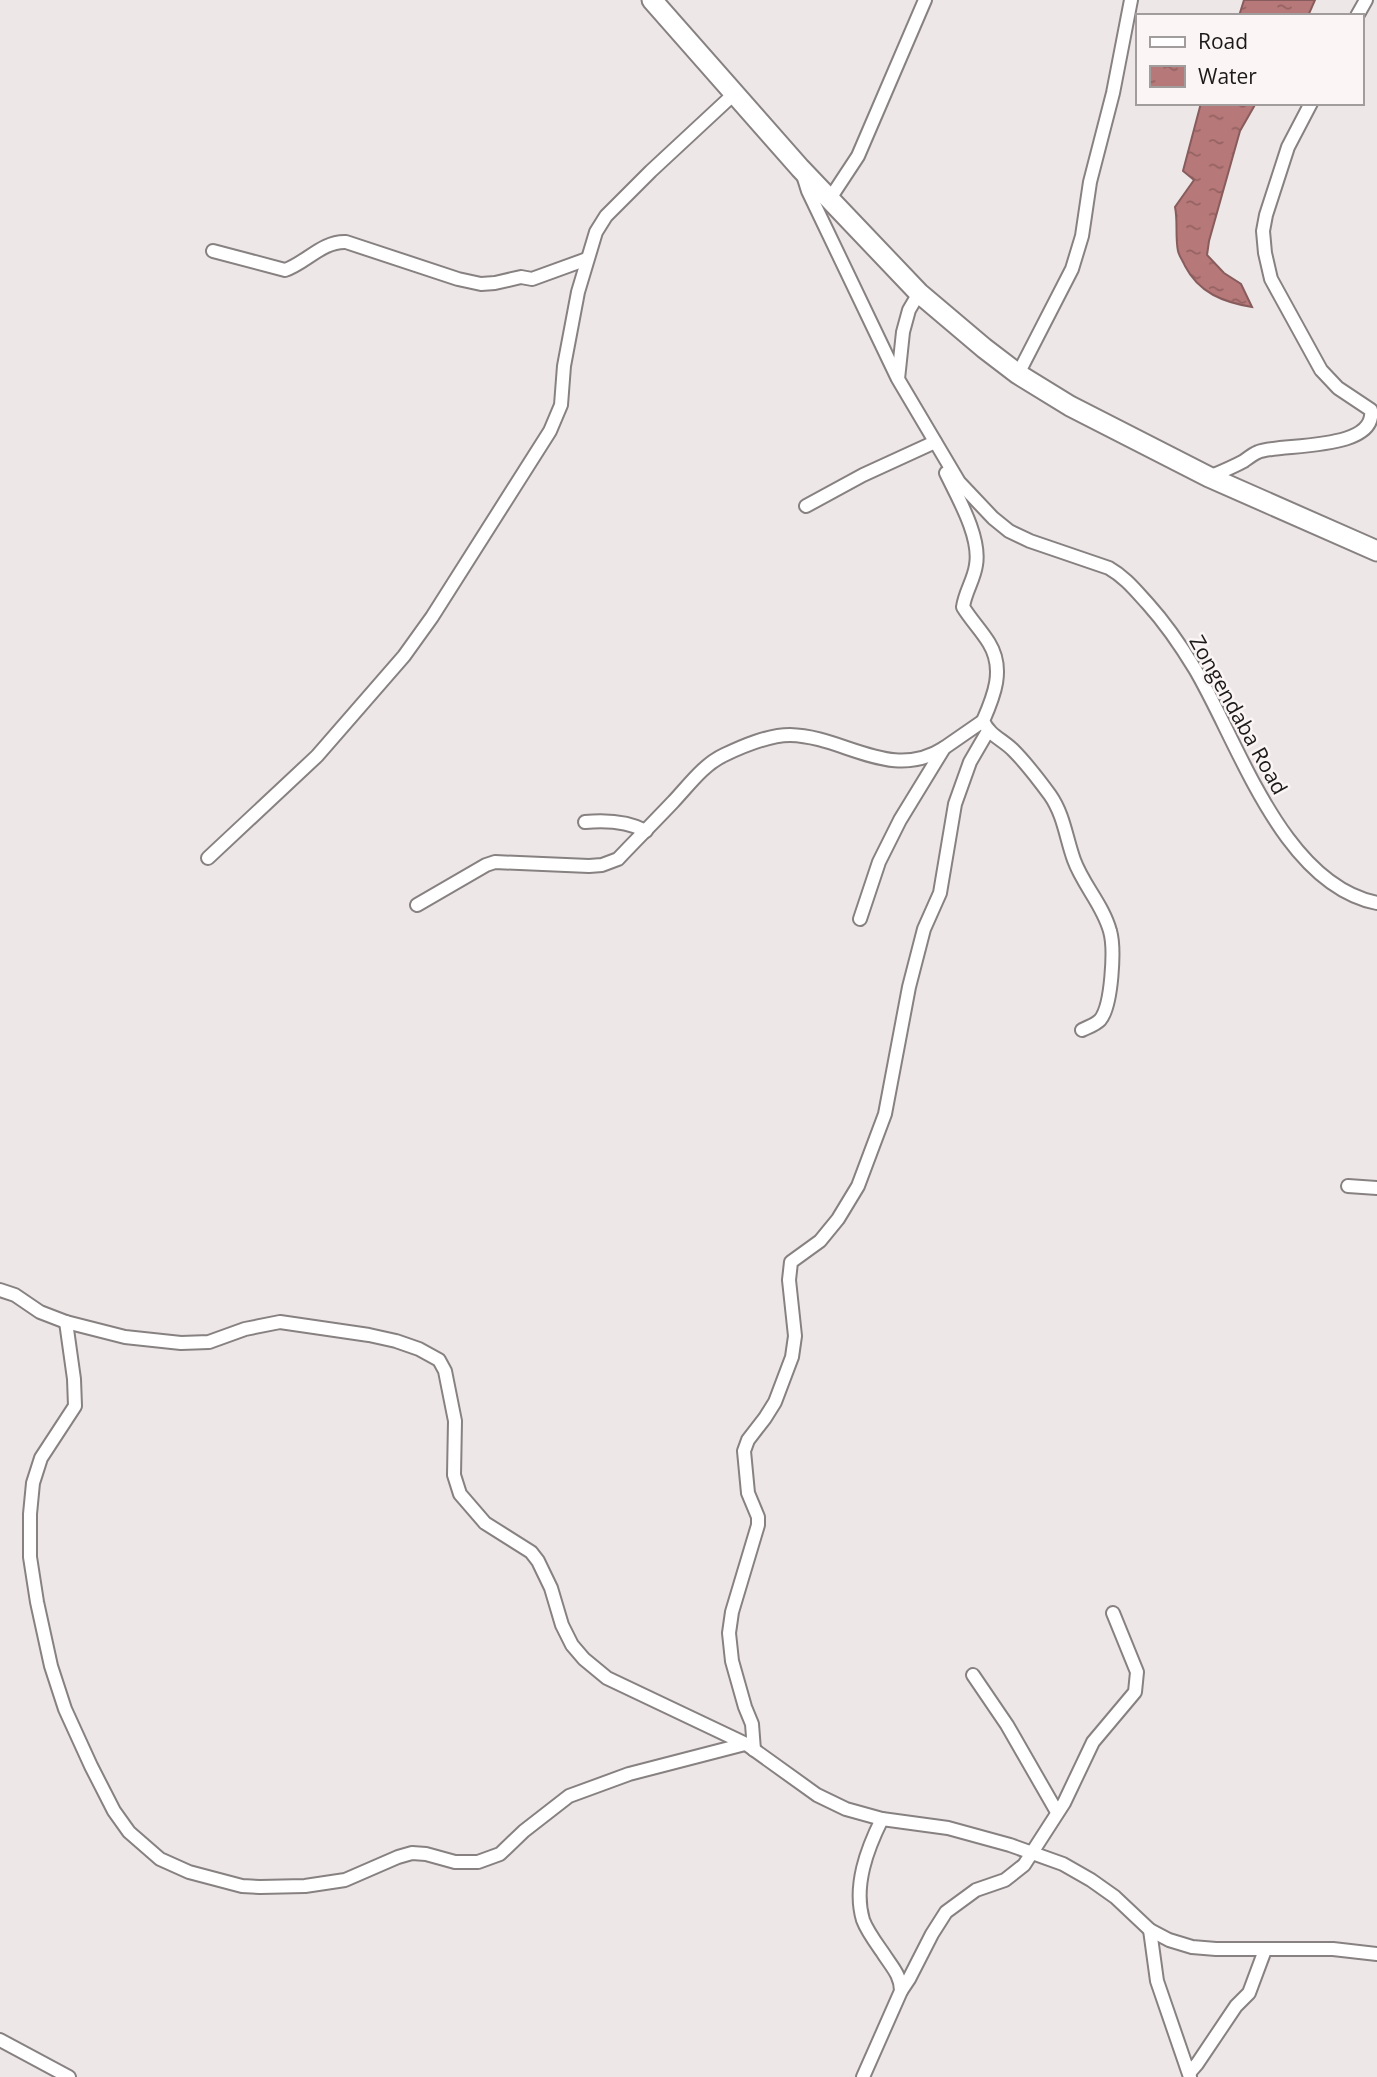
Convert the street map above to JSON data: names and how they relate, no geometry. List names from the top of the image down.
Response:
{
  "streets": {
    "street": ["Zongendaba Road"]
  },
  "legend": ["Road", "Water"]
}
